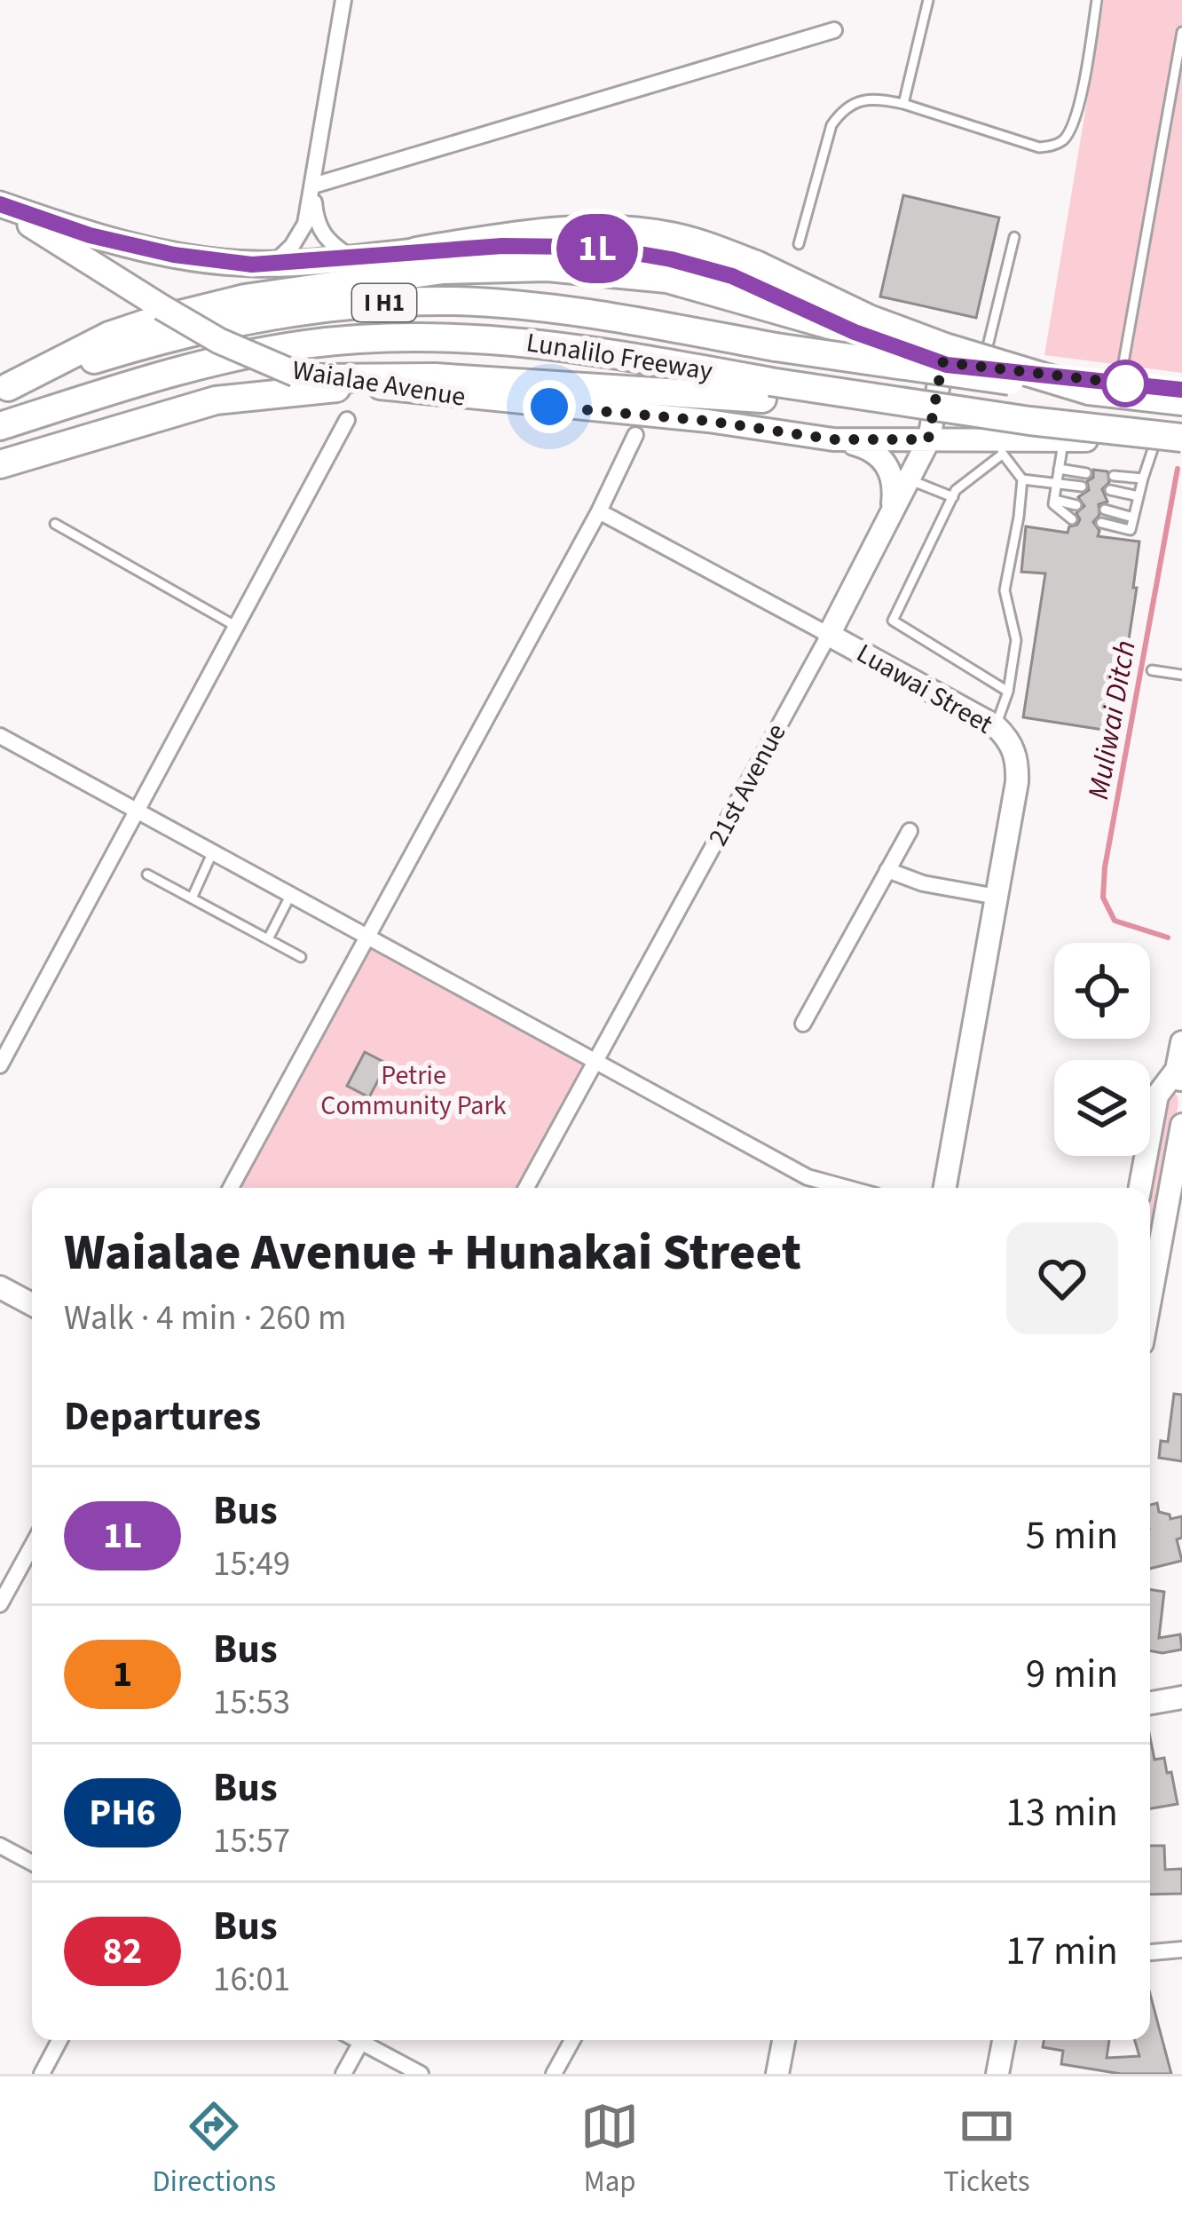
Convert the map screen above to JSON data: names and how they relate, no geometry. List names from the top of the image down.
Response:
{
  "streets": {
    "highway": ["I H1", "Lunalilo Freeway"],
    "main road": ["Waialae Avenue", "Luawai Street", "21st Avenue"]
  },
  "crossings": [
    ["Waialae Avenue", "21st Avenue"],
    ["Luawai Street", "21st Avenue"]
  ],
  "water": ["Muliwai Ditch"],
  "parks": ["Petrie Community Park"],
  "lines": ["bus line 1L"],
  "page": {
    "on_map": "1L",
    "heading": [
      ["Waialae Avenue + Hunakai Street", "Walk · 4 min · 260 m"],
      "Departures"
    ],
    "list": [
      {
        "mark": "1L",
        "name": "Bus",
        "note": "15:49",
        "value": "5 min"
      },
      {
        "mark": "1",
        "name": "Bus",
        "note": "15:53",
        "value": "9 min"
      },
      {
        "mark": "PH6",
        "name": "Bus",
        "note": "15:57",
        "value": "13 min"
      },
      {
        "mark": "82",
        "name": "Bus",
        "note": "16:01",
        "value": "17 min"
      }
    ],
    "tabs": ["Directions", "Map", "Tickets"]
  }
}
